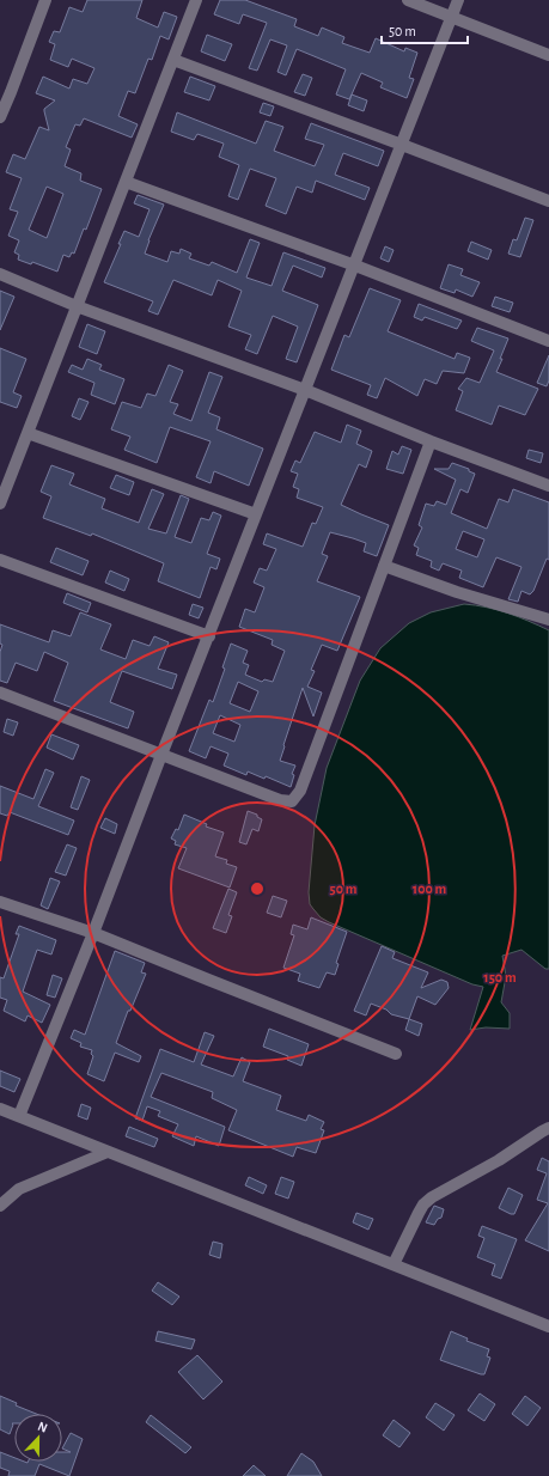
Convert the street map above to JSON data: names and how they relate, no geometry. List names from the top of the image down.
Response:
{
  "scale_bar": "50 m",
  "north": "top",
  "rings": ["50 m", "100 m", "150 m"]
}
